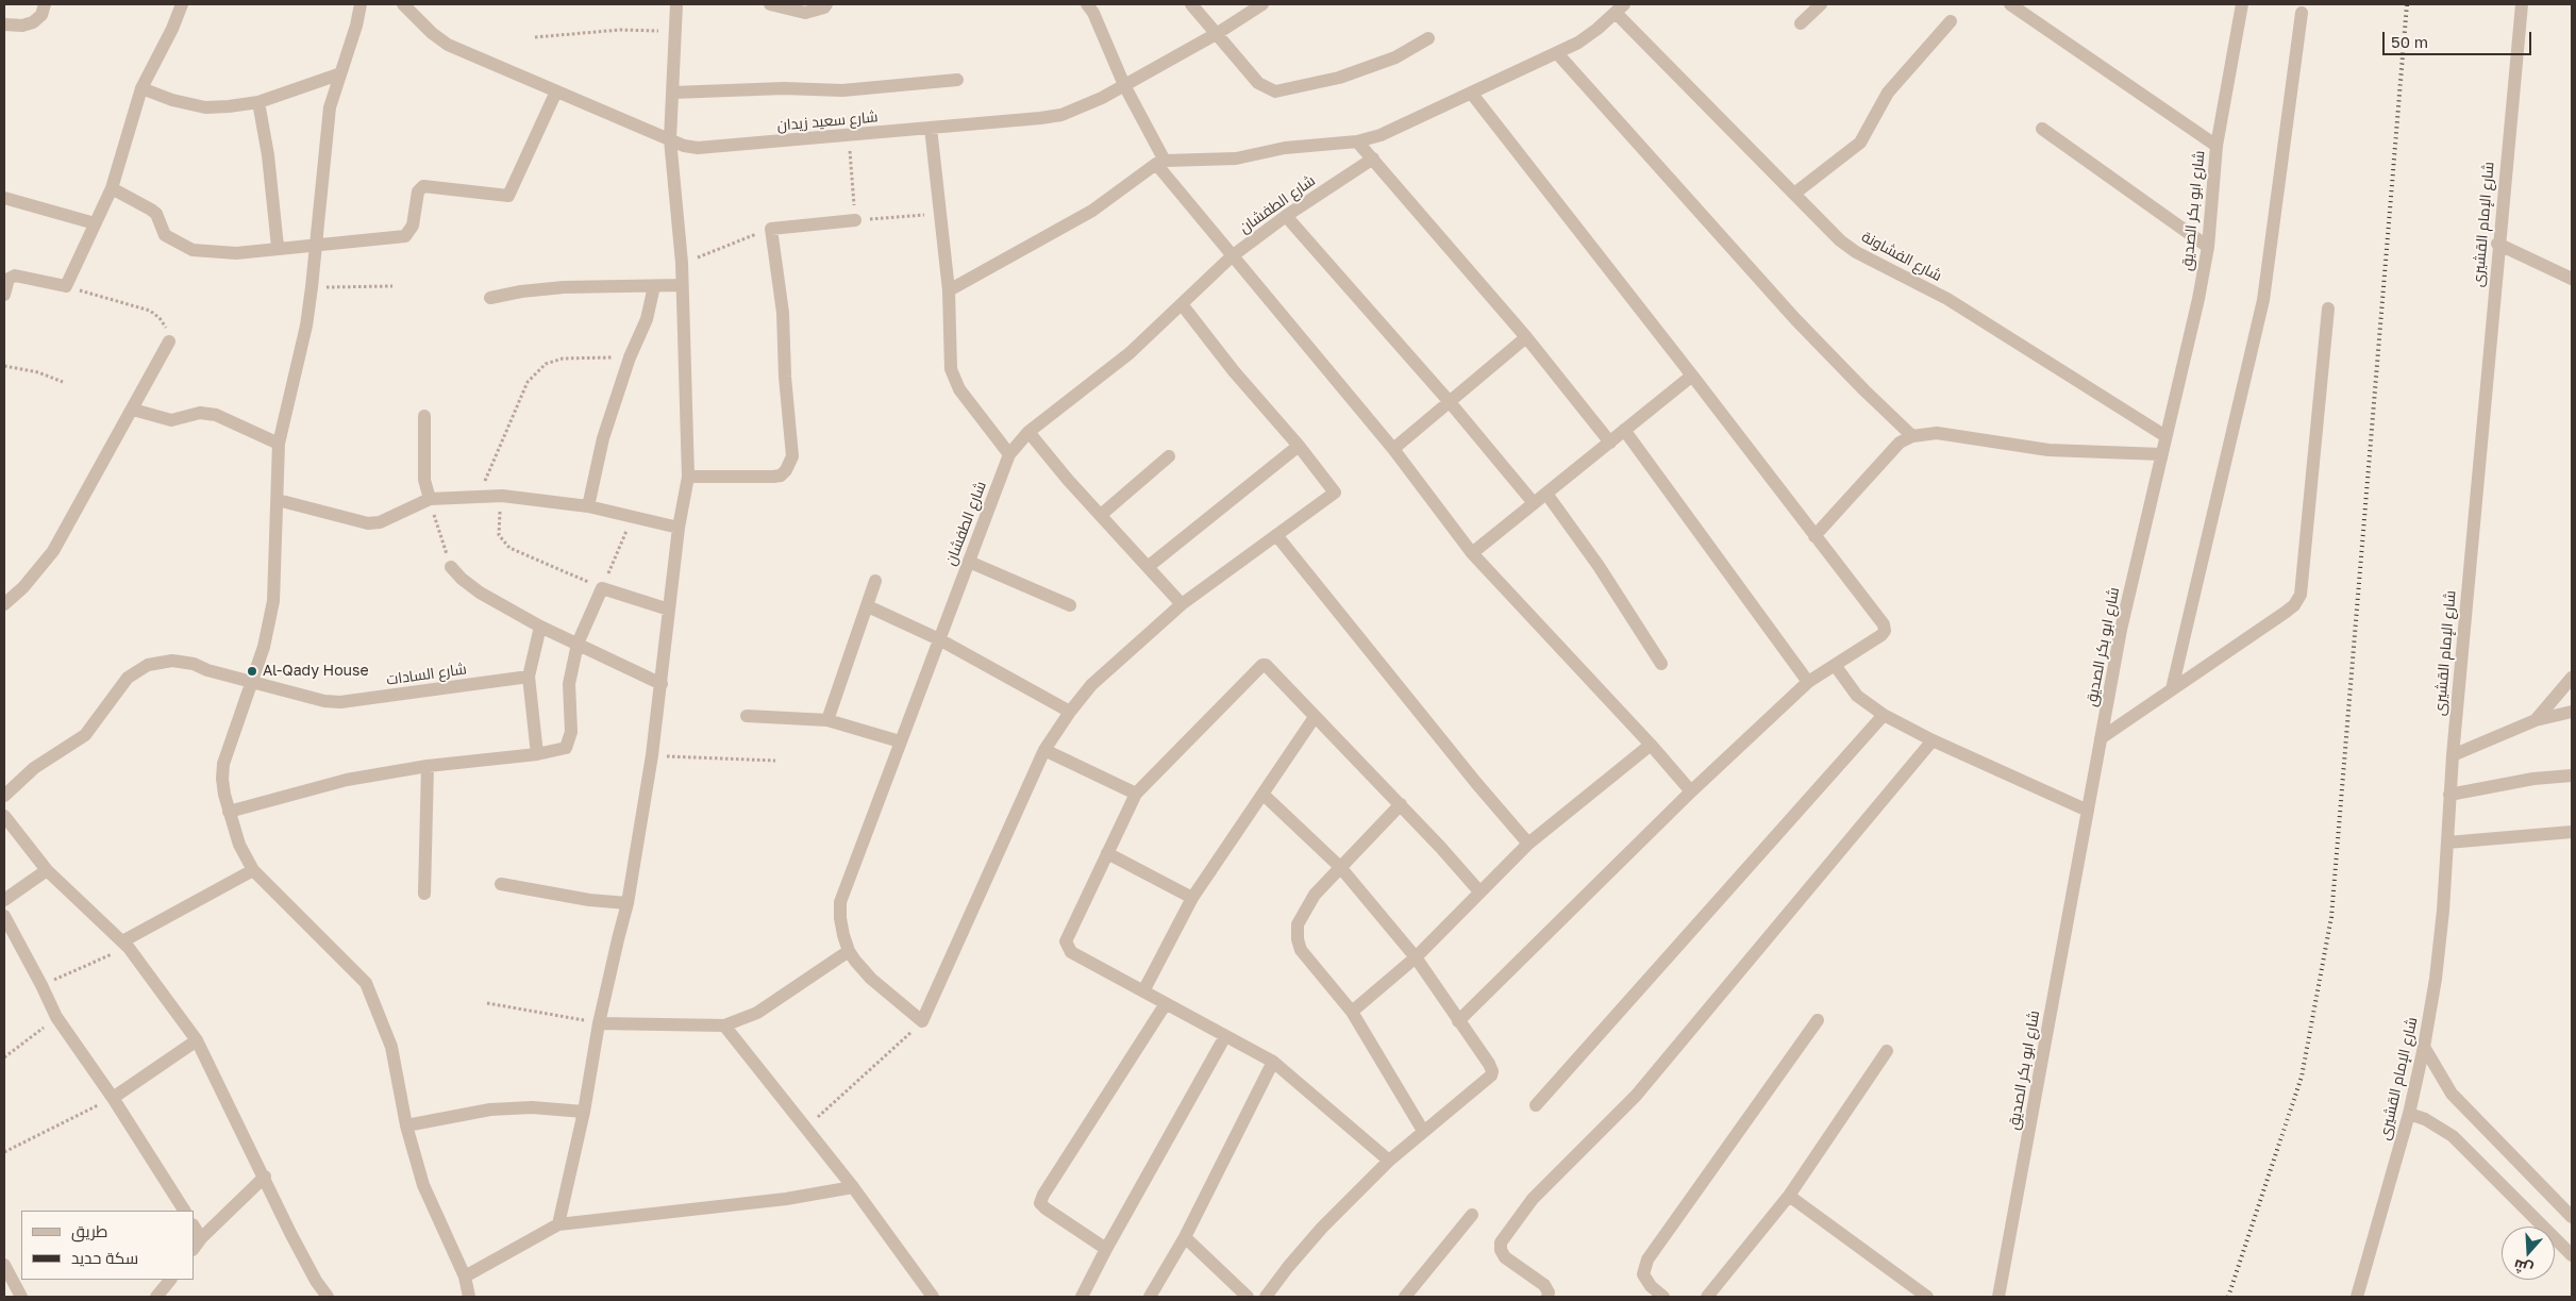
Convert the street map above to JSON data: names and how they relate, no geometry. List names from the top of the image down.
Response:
{
  "streets": {
    "street": [
      "شارع سعيد زيدان",
      "شارع الطفشان",
      "شارع ابو بكر الصديق",
      "شارع الإمام القشيرى",
      "شارع الفشاونة",
      "شارع السادات"
    ]
  },
  "crossings": [
    ["شارع ابو بكر الصديق", "شارع الفشاونة"]
  ],
  "places": ["Al-Qady House"],
  "legend": ["طريق", "سكة حديد"],
  "scale_bar": "50 m",
  "north": "bottom"
}
